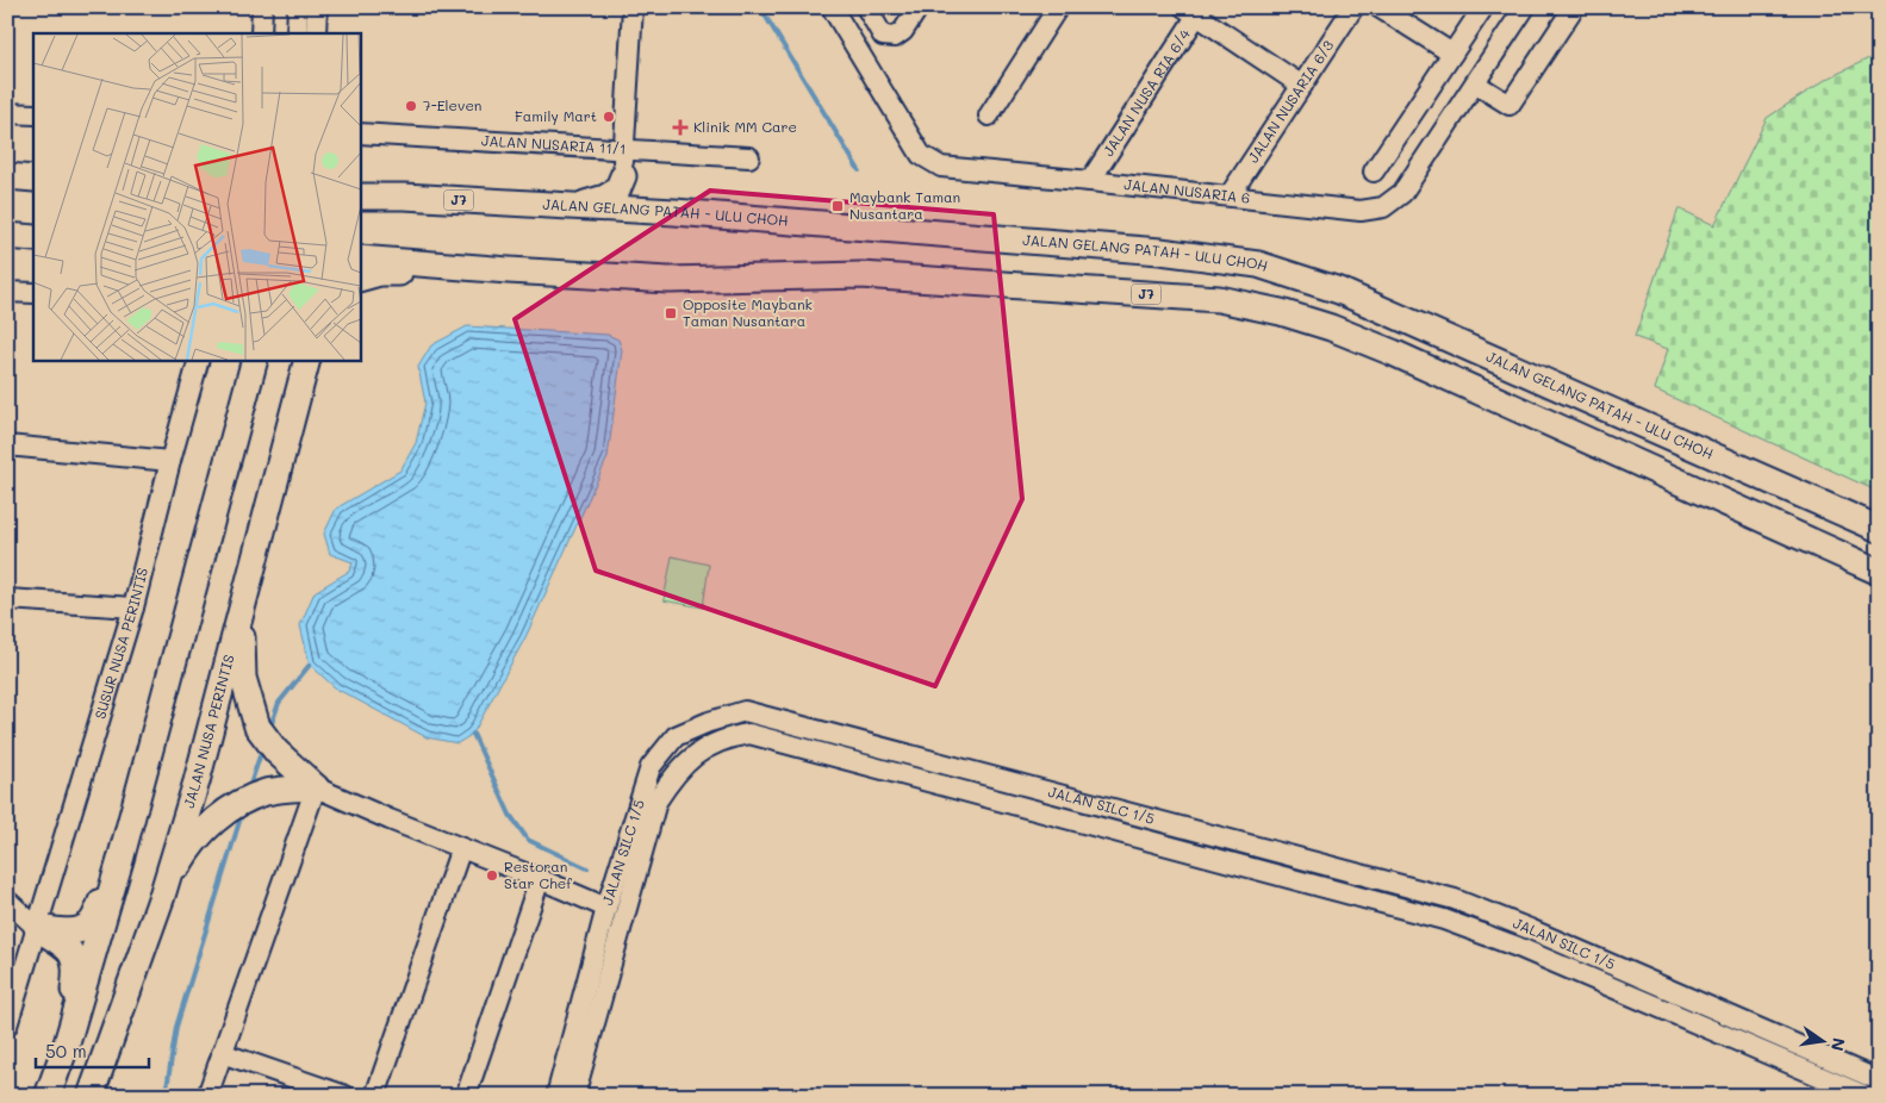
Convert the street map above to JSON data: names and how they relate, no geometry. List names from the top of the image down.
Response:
{
  "streets": {
    "main road": ["J7", "JALAN GELANG PATAH - ULU CHOH", "JALAN NUSA PERINTIS"],
    "street": [
      "JALAN NUSA RIA 6/4",
      "JALAN NUSARIA 6/3",
      "JALAN NUSARIA 11/1",
      "JALAN NUSARIA 6",
      "SUSUR NUSA PERINTIS",
      "JALAN SILC 1/5"
    ]
  },
  "crossings": [
    ["JALAN NUSA RIA 6/4", "JALAN NUSARIA 6"],
    ["JALAN NUSARIA 6/3", "JALAN NUSARIA 6"]
  ],
  "places": {
    "other": ["7-Eleven", "Family Mart", "Restoran Star Chef"],
    "health": ["Klinik MM Care"],
    "transit": ["Maybank Taman Nusantara", "Opposite Maybank Taman Nusantara"]
  },
  "scale_bar": "50 m",
  "north": "right"
}
